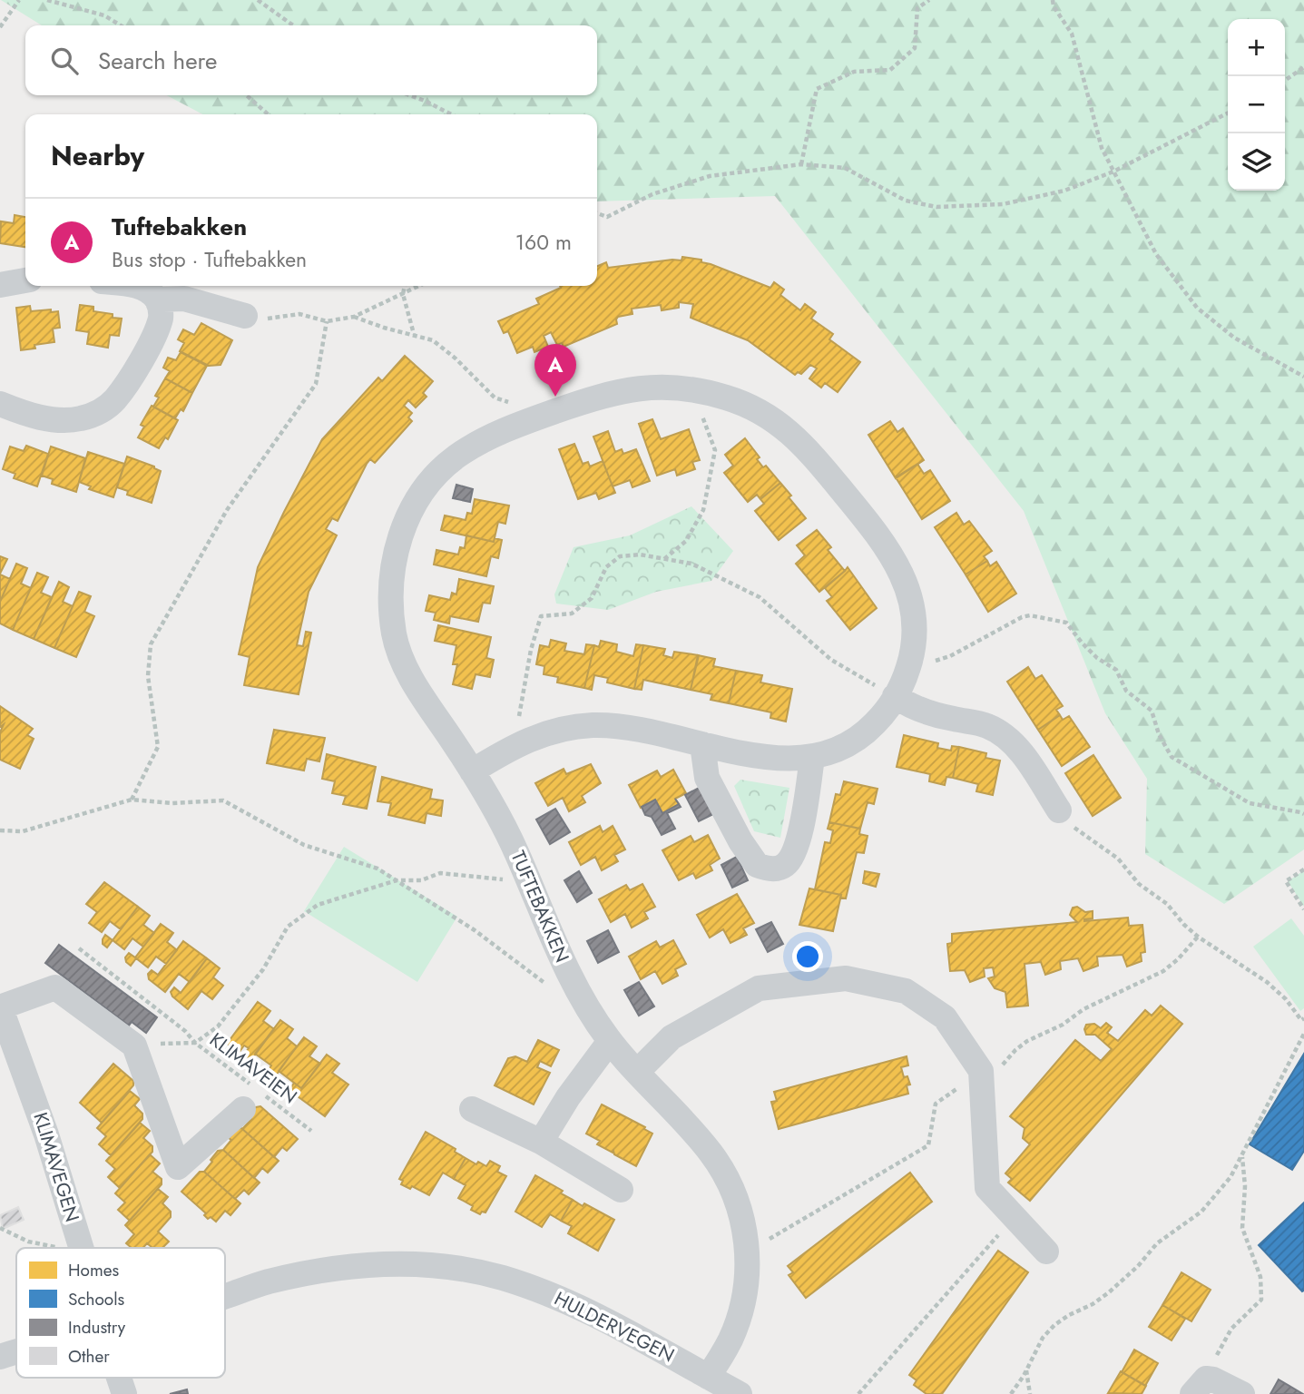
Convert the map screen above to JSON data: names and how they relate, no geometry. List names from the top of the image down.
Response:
{
  "streets": {
    "street": ["TUFTEBAKKEN", "KLIMAVEGEN", "HULDERVEGEN"],
    "path": ["KLIMAVEIEN"]
  },
  "crossings": [
    ["TUFTEBAKKEN", "HULDERVEGEN"]
  ],
  "legend": [
    "Homes",
    "Schools",
    "Industry",
    "Other"
  ],
  "page": {
    "map_buttons": ["+", "−"],
    "search": "Search here",
    "heading": "Nearby",
    "list": [
      {
        "mark": "A",
        "name": "Tuftebakken",
        "note": "Bus stop · Tuftebakken",
        "value": "160 m"
      }
    ],
    "pins": "A"
  }
}
